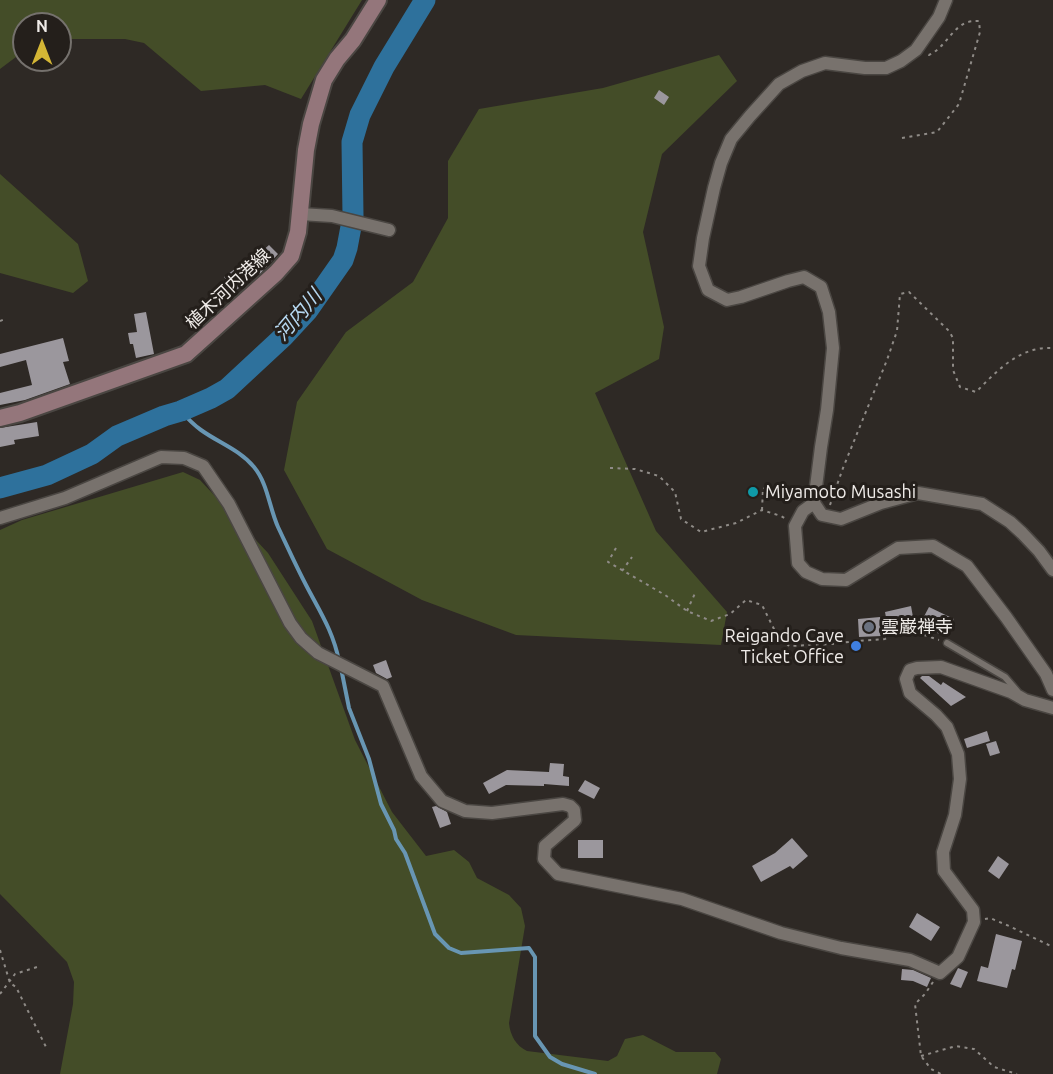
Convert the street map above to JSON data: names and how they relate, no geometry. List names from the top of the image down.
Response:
{
  "streets": {
    "main road": ["植木河内港線"]
  },
  "water": ["河内川"],
  "places": ["Miyamoto Musashi", "雲巌禅寺", "Reigando Cave Ticket Office"],
  "north": "top"
}
